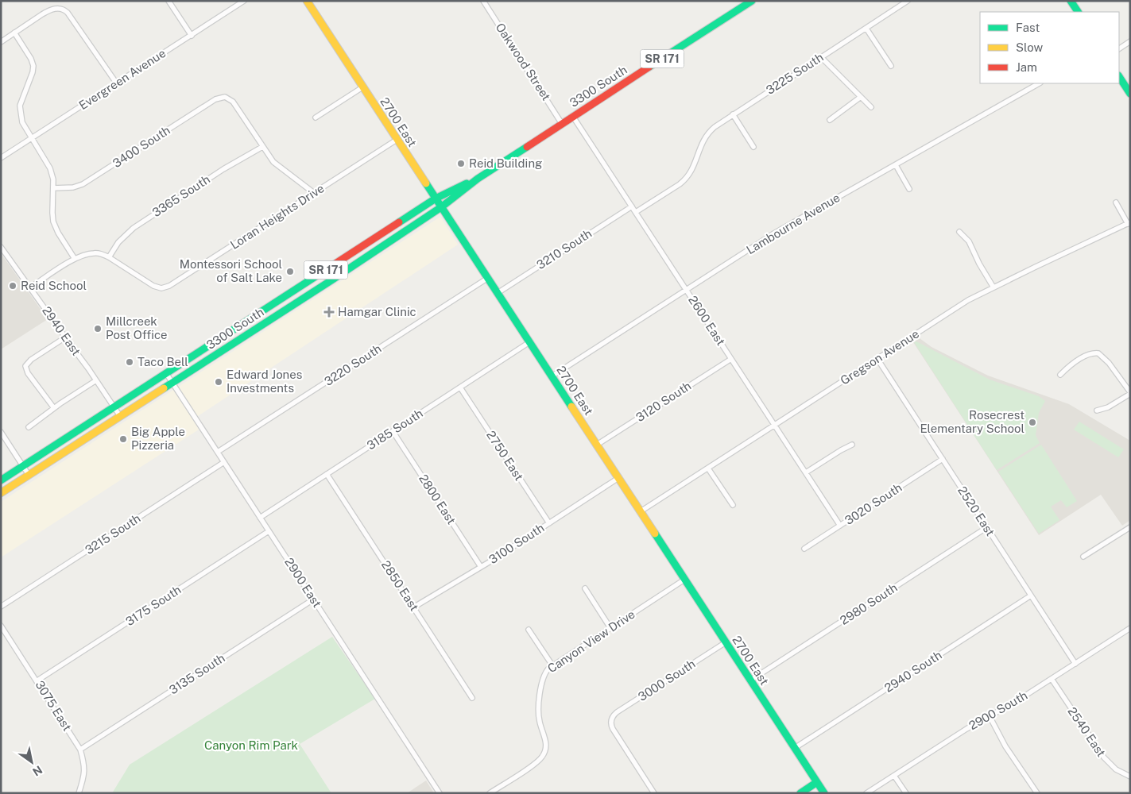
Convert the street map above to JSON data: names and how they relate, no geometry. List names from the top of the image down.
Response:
{
  "streets": {
    "main road": ["SR 171", "3300 South", "2700 East"],
    "street": [
      "Oakwood Street",
      "3225 South",
      "Evergreen Avenue",
      "3400 South",
      "3365 South",
      "Loran Heights Drive",
      "Lambourne Avenue",
      "3210 South",
      "2600 East",
      "2940 East",
      "Gregson Avenue",
      "3220 South",
      "3120 South",
      "3185 South",
      "2750 East",
      "2800 East",
      "3020 South",
      "2520 East",
      "3215 South",
      "3100 South",
      "2900 East",
      "2850 East",
      "2980 South",
      "3175 South",
      "Canyon View Drive",
      "2940 South",
      "3135 South",
      "3000 South",
      "3075 East",
      "2900 South",
      "2540 East"
    ]
  },
  "crossings": [
    ["Oakwood Street", "3300 South"],
    ["3225 South", "2600 East"],
    ["3300 South", "2700 East"],
    ["3300 South", "2600 East"],
    ["3300 South", "2940 East"],
    ["3300 South", "2900 East"],
    ["2700 East", "Loran Heights Drive"],
    ["2700 East", "Lambourne Avenue"],
    ["2700 East", "3210 South"],
    ["2700 East", "Gregson Avenue"],
    ["2700 East", "3220 South"],
    ["2700 East", "3120 South"],
    ["2700 East", "3185 South"],
    ["2700 East", "3100 South"],
    ["2700 East", "2980 South"],
    ["2700 East", "Canyon View Drive"],
    ["2700 East", "2940 South"],
    ["2700 East", "3000 South"],
    ["3400 South", "3365 South"],
    ["3365 South", "Loran Heights Drive"],
    ["Lambourne Avenue", "2600 East"],
    ["3210 South", "2600 East"],
    ["2600 East", "Gregson Avenue"],
    ["2600 East", "3120 South"],
    ["2600 East", "3020 South"],
    ["Gregson Avenue", "2520 East"],
    ["3220 South", "2900 East"],
    ["3185 South", "2750 East"],
    ["3185 South", "2800 East"],
    ["3185 South", "2900 East"],
    ["3185 South", "2850 East"],
    ["2750 East", "3100 South"],
    ["2800 East", "3100 South"],
    ["3020 South", "2520 East"],
    ["2520 East", "2980 South"],
    ["2520 East", "2940 South"],
    ["2520 East", "2900 South"],
    ["3215 South", "2900 East"],
    ["3100 South", "2850 East"],
    ["2900 East", "3175 South"],
    ["2900 East", "3135 South"],
    ["3175 South", "3075 East"],
    ["3135 South", "3075 East"],
    ["2900 South", "2540 East"]
  ],
  "parks": ["Canyon Rim Park"],
  "places": {
    "other": [
      "Reid Building",
      "Montessori School of Salt Lake",
      "Reid School",
      "Millcreek Post Office",
      "Taco Bell",
      "Edward Jones Investments",
      "Rosecrest Elementary School",
      "Big Apple Pizzeria"
    ],
    "health": ["Hamgar Clinic"]
  },
  "legend": ["Fast", "Slow", "Jam"],
  "north": "bottom right"
}
